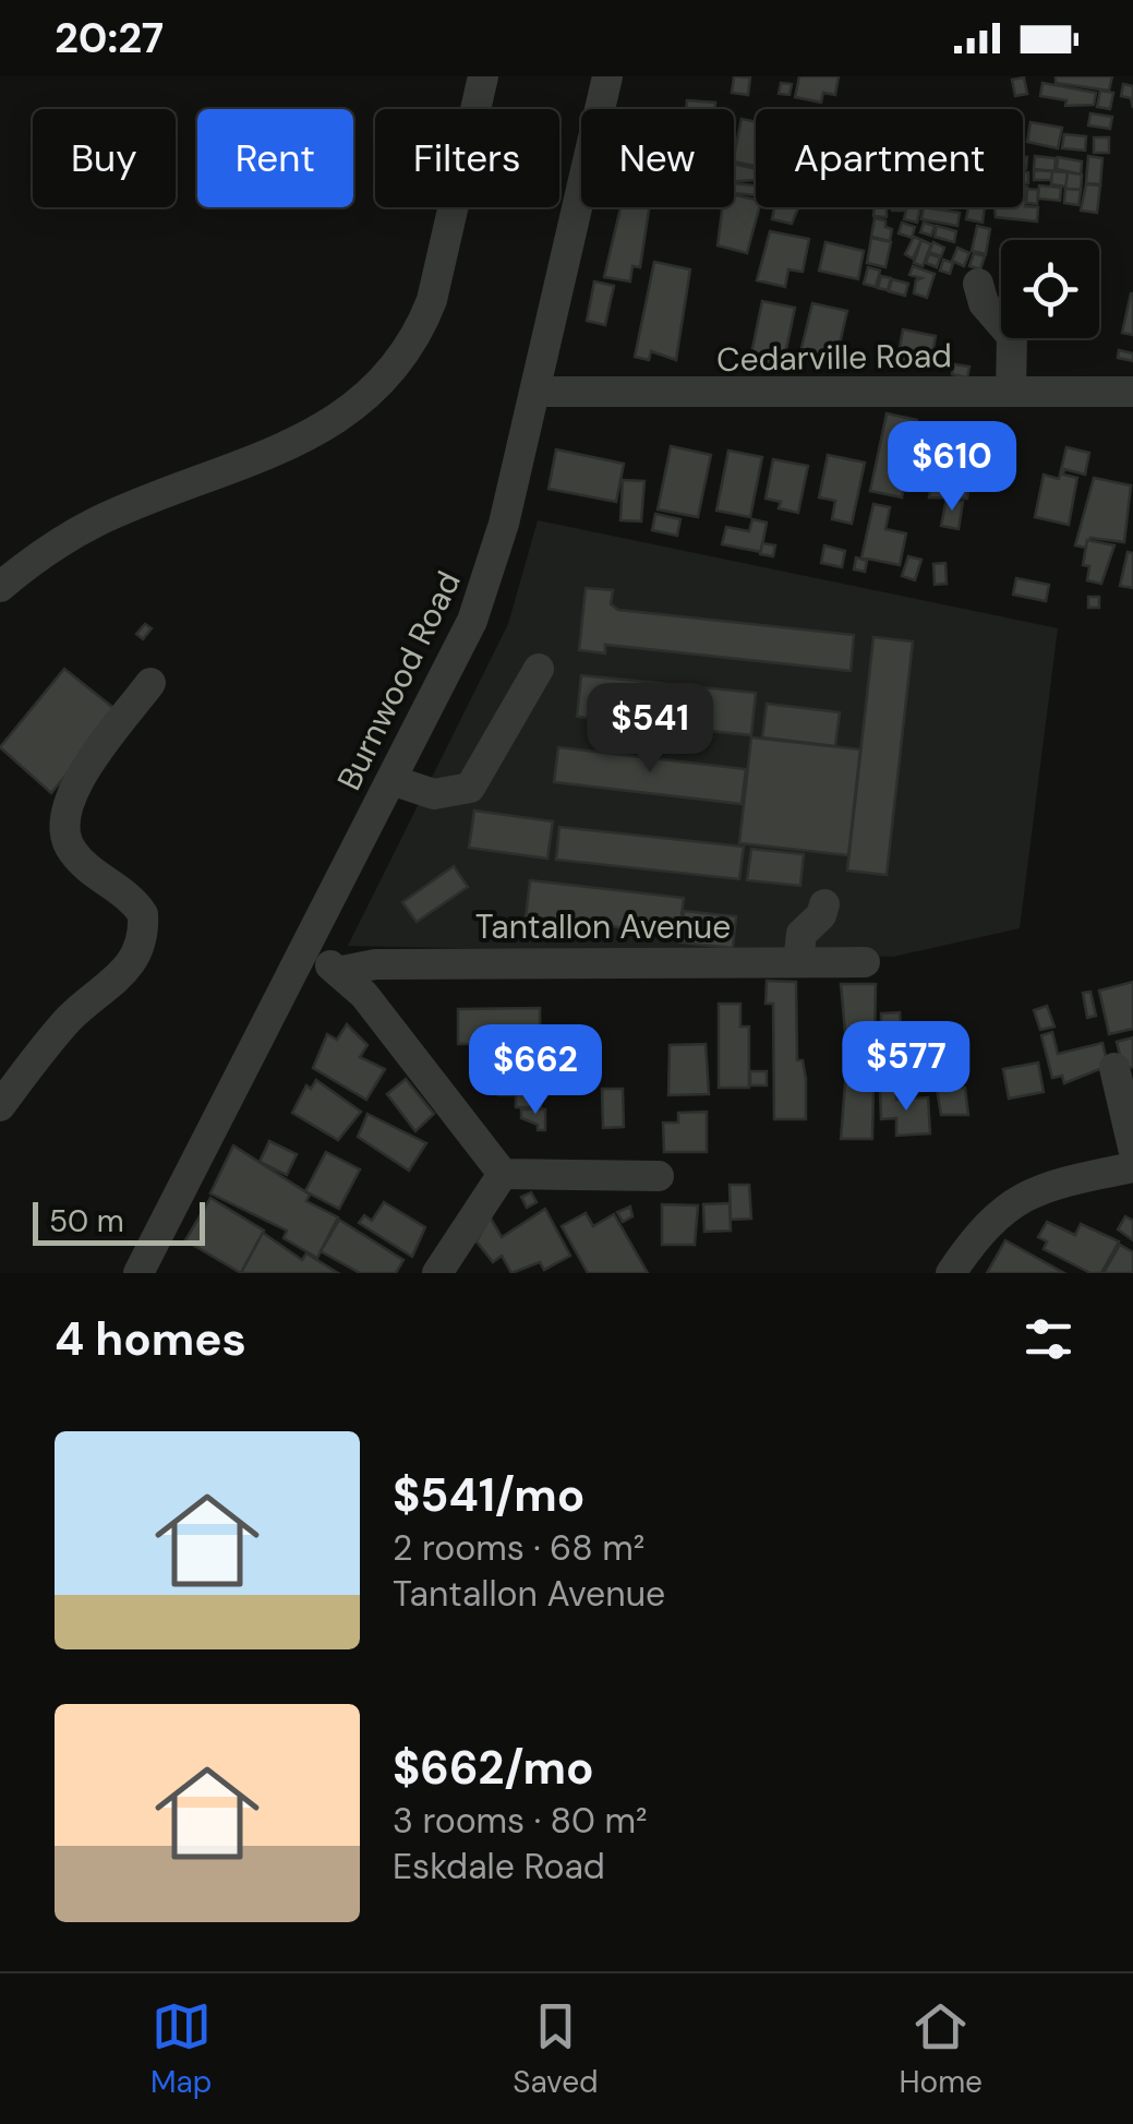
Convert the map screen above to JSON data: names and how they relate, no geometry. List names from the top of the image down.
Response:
{
  "streets": {
    "street": ["Cedarville Road", "Burnwood Road", "Tantallon Avenue"]
  },
  "crossings": [
    ["Cedarville Road", "Burnwood Road"]
  ],
  "scale_bar": "50 m",
  "page": {
    "status": "20:27",
    "chip": [
      "Buy",
      "Rent",
      "Filters",
      "New",
      "Apartment"
    ],
    "price": [
      "$610",
      "$541",
      "$577",
      "$662"
    ],
    "scale": "50 m",
    "heading": "4 homes",
    "list": [
      {
        "name": "$541/mo",
        "note": "2 rooms · 68 m² · Tantallon Avenue"
      },
      {
        "name": "$662/mo",
        "note": "3 rooms · 80 m² · Eskdale Road"
      }
    ],
    "tabs": ["Map", "Saved", "Home"]
  }
}
